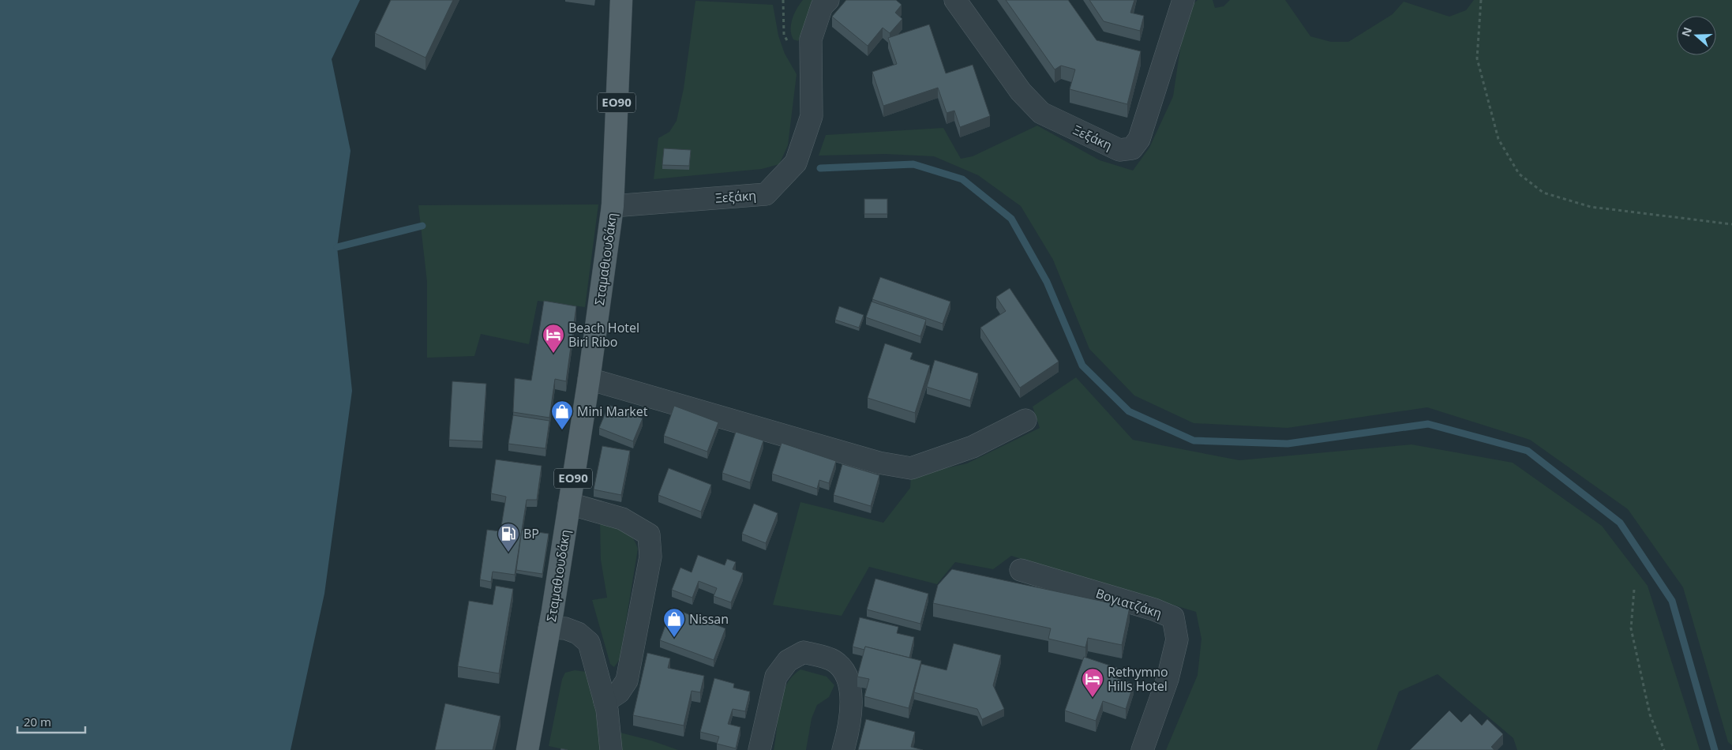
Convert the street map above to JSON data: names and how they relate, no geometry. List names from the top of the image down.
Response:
{
  "streets": {
    "main road": ["ΕΟ90", "Σταμαθιουδάκη"],
    "street": ["Ξεξάκη", "Βογιατζάκη"]
  },
  "crossings": [
    ["Ξεξάκη", "Σταμαθιουδάκη"]
  ],
  "places": {
    "hotel": ["Beach Hotel Biri Ribo", "Rethymno Hills Hotel"],
    "shop": ["Mini Market", "Nissan"],
    "fuel station": ["BP"]
  },
  "scale_bar": "20 m",
  "north": "left"
}
